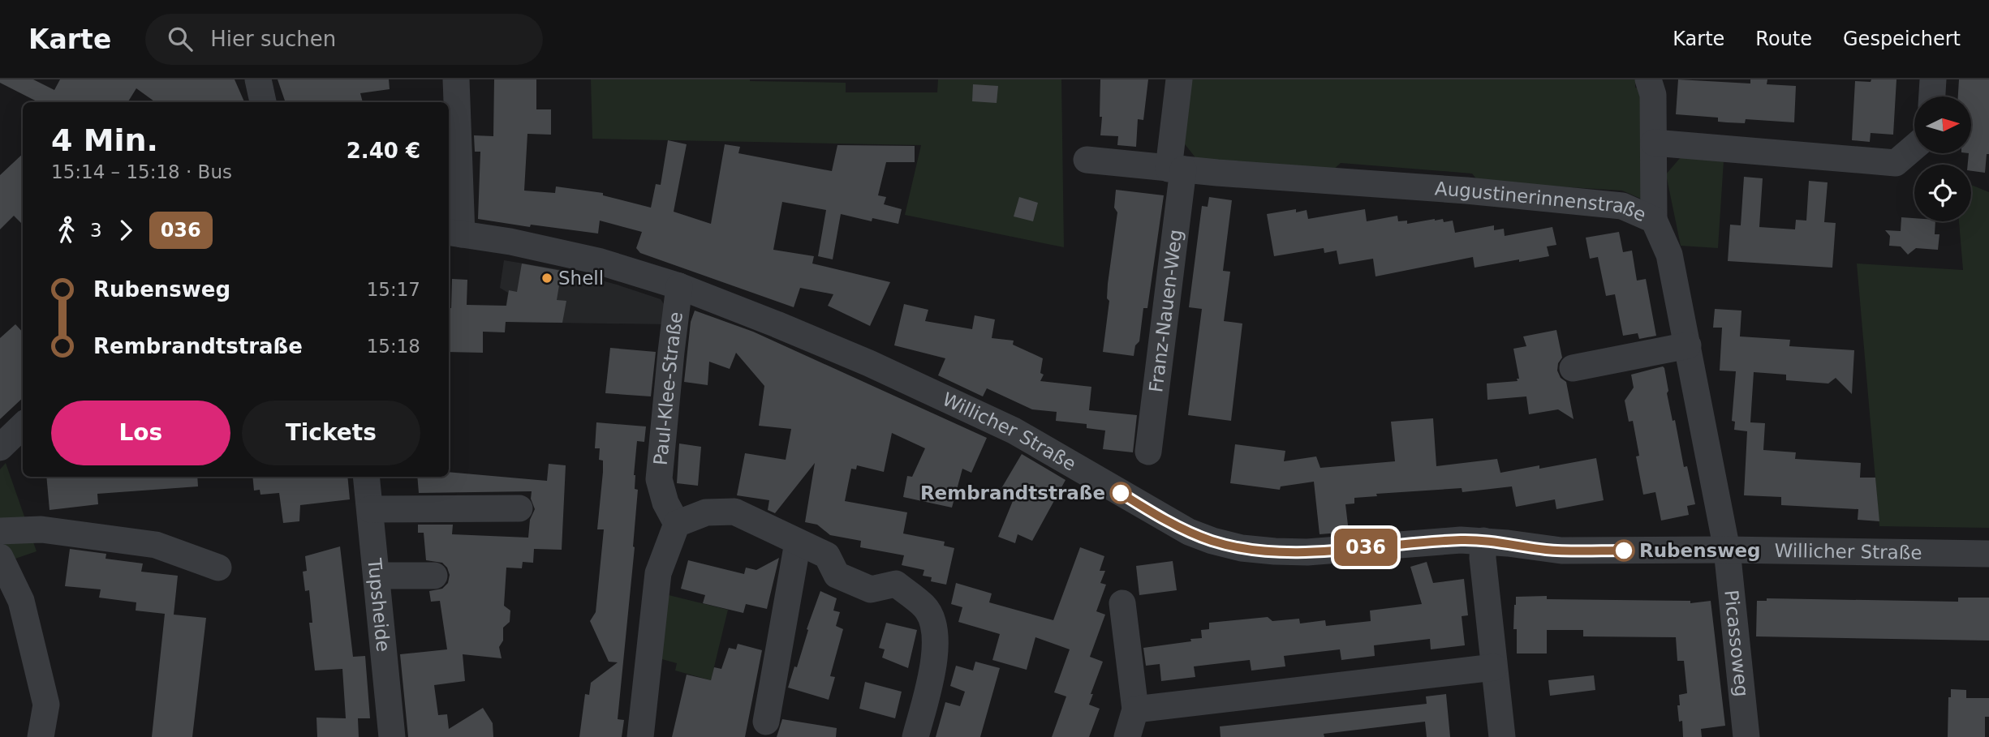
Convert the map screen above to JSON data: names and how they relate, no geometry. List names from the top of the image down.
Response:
{
  "streets": {
    "street": [
      "Augustinerinnenstraße",
      "Franz-Nauen-Weg",
      "Paul-Klee-Straße",
      "Willicher Straße",
      "Tupsheide",
      "Picassoweg"
    ]
  },
  "crossings": [
    ["Augustinerinnenstraße", "Franz-Nauen-Weg"],
    ["Augustinerinnenstraße", "Willicher Straße"],
    ["Augustinerinnenstraße", "Picassoweg"],
    ["Paul-Klee-Straße", "Willicher Straße"],
    ["Willicher Straße", "Picassoweg"]
  ],
  "places": ["Shell", "Rembrandtstraße", "Rubensweg"],
  "lines": ["bus line 036"],
  "north": "right",
  "page": {
    "header": "Karte",
    "search": "Hier suchen",
    "nav": ["Karte", "Route", "Gespeichert"],
    "on_map": "036",
    "heading": ["4 Min.", "15:14 – 15:18 · Bus", "2.40 €"],
    "legs": ["3", "036"],
    "list": [
      {
        "name": "Rubensweg",
        "value": "15:17"
      },
      {
        "name": "Rembrandtstraße",
        "value": "15:18"
      }
    ],
    "buttons": ["Los", "Tickets"]
  }
}
